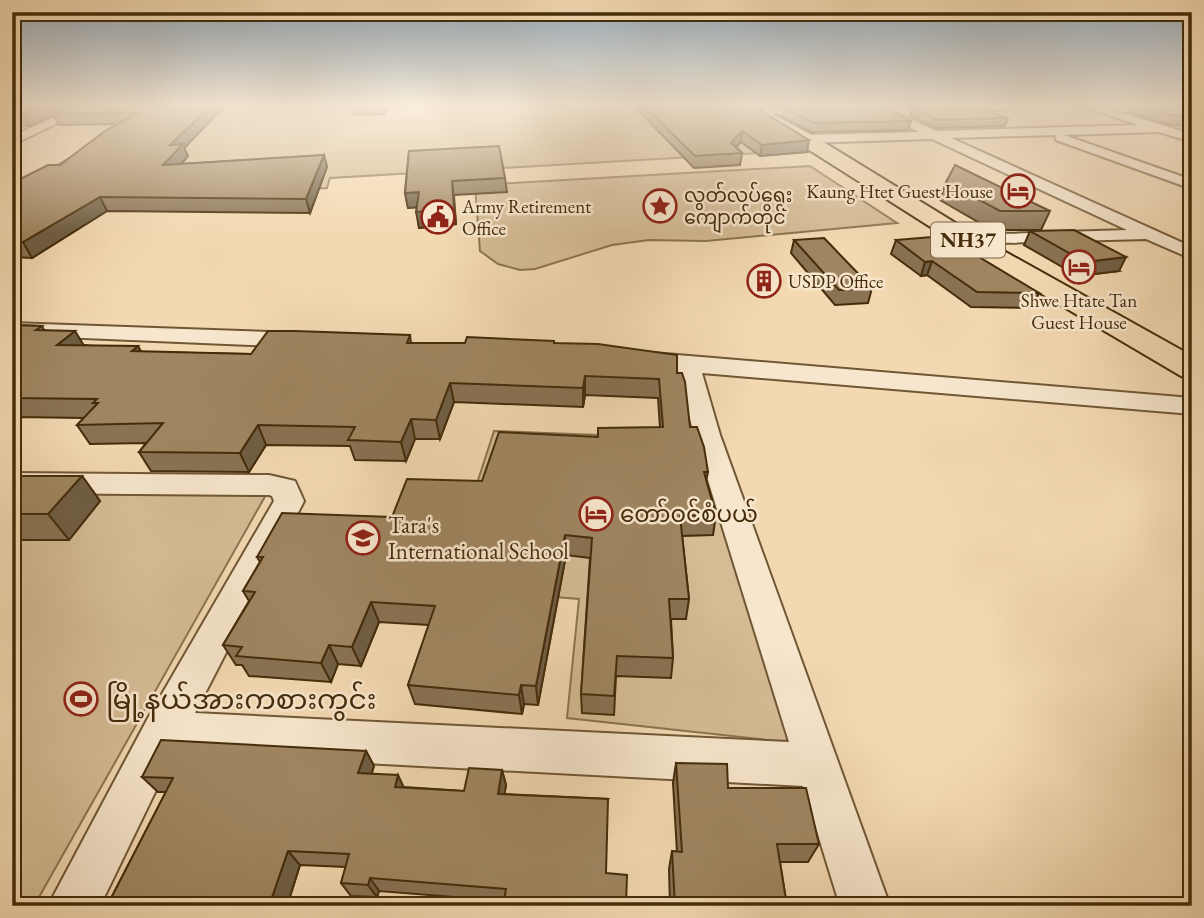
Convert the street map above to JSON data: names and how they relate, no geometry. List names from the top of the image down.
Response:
{
  "streets": {
    "highway": ["NH37"]
  },
  "places": {
    "hotel": ["Kaung Htet Guest House", "Shwe Htate Tan Guest House", "တော်ဝင်စံပယ်"],
    "place": ["လွတ်လပ်ရေး ကျောက်တိုင်"],
    "public building": ["Army Retirement Office"],
    "building": ["USDP Office"],
    "school or university": ["Tara's International School"],
    "sports": ["မြို့နယ်အားကစားကွင်း"]
  }
}
